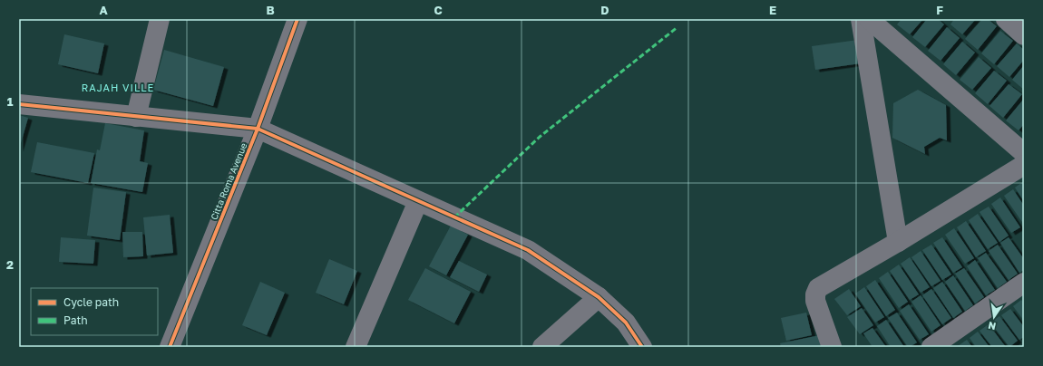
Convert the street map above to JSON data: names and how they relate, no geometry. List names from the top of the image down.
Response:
{
  "streets": {
    "street": ["Citta Roma Avenue"]
  },
  "districts": ["RAJAH VILLE"],
  "legend": ["Cycle path", "Path"],
  "north": "bottom",
  "grid": {
    "columns": [
      "A",
      "B",
      "C",
      "D",
      "E",
      "F"
    ],
    "rows": ["1", "2"]
  }
}
